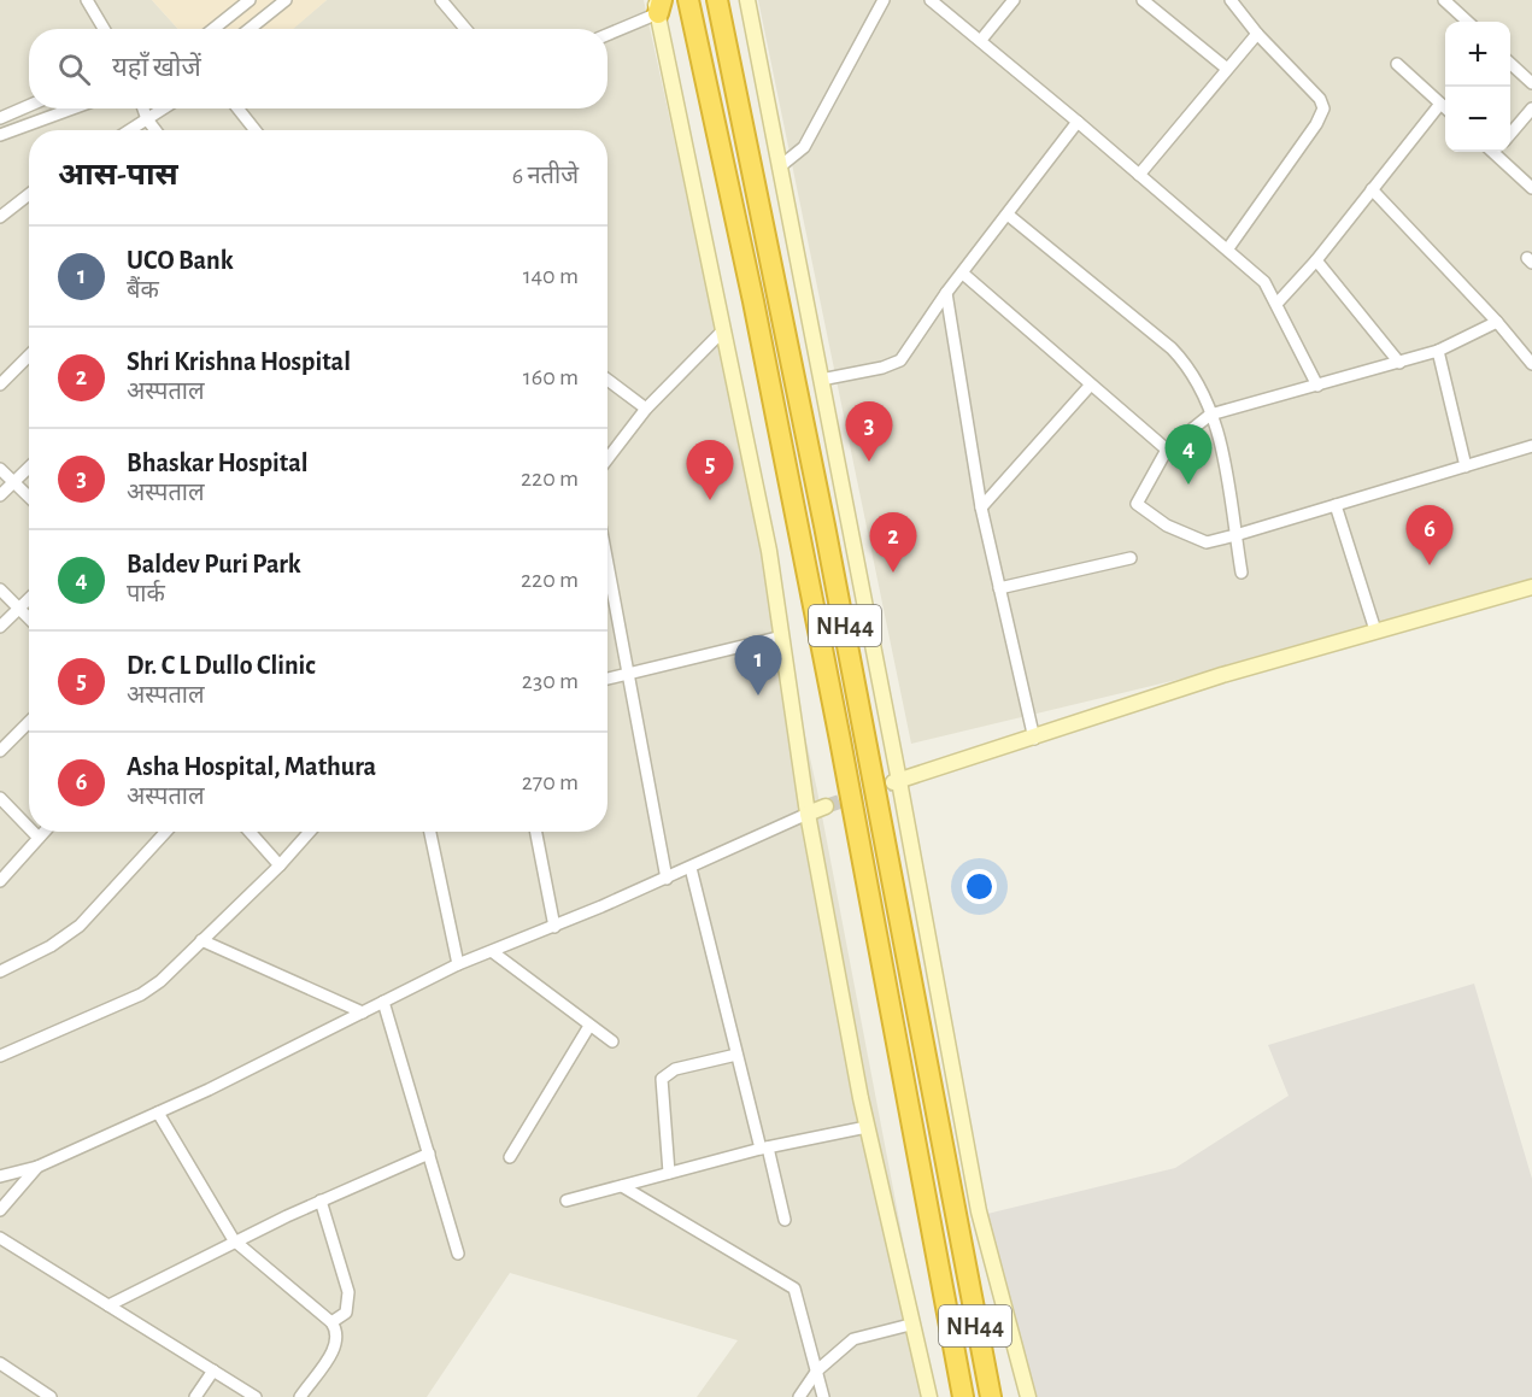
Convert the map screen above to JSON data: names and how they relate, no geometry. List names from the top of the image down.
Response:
{
  "streets": {
    "highway": ["NH44"]
  },
  "page": {
    "map_buttons": ["+", "−"],
    "search": "यहाँ खोजें",
    "heading": ["आस-पास", "6 नतीजे"],
    "list": [
      {
        "mark": "1",
        "name": "UCO Bank",
        "note": "बैंक",
        "value": "140 m"
      },
      {
        "mark": "2",
        "name": "Shri Krishna Hospital",
        "note": "अस्पताल",
        "value": "160 m"
      },
      {
        "mark": "3",
        "name": "Bhaskar Hospital",
        "note": "अस्पताल",
        "value": "220 m"
      },
      {
        "mark": "4",
        "name": "Baldev Puri Park",
        "note": "पार्क",
        "value": "220 m"
      },
      {
        "mark": "5",
        "name": "Dr. C L Dullo Clinic",
        "note": "अस्पताल",
        "value": "230 m"
      },
      {
        "mark": "6",
        "name": "Asha Hospital, Mathura",
        "note": "अस्पताल",
        "value": "270 m"
      }
    ],
    "pins": [
      "3",
      "4",
      "5",
      "6",
      "2",
      "1"
    ]
  }
}
